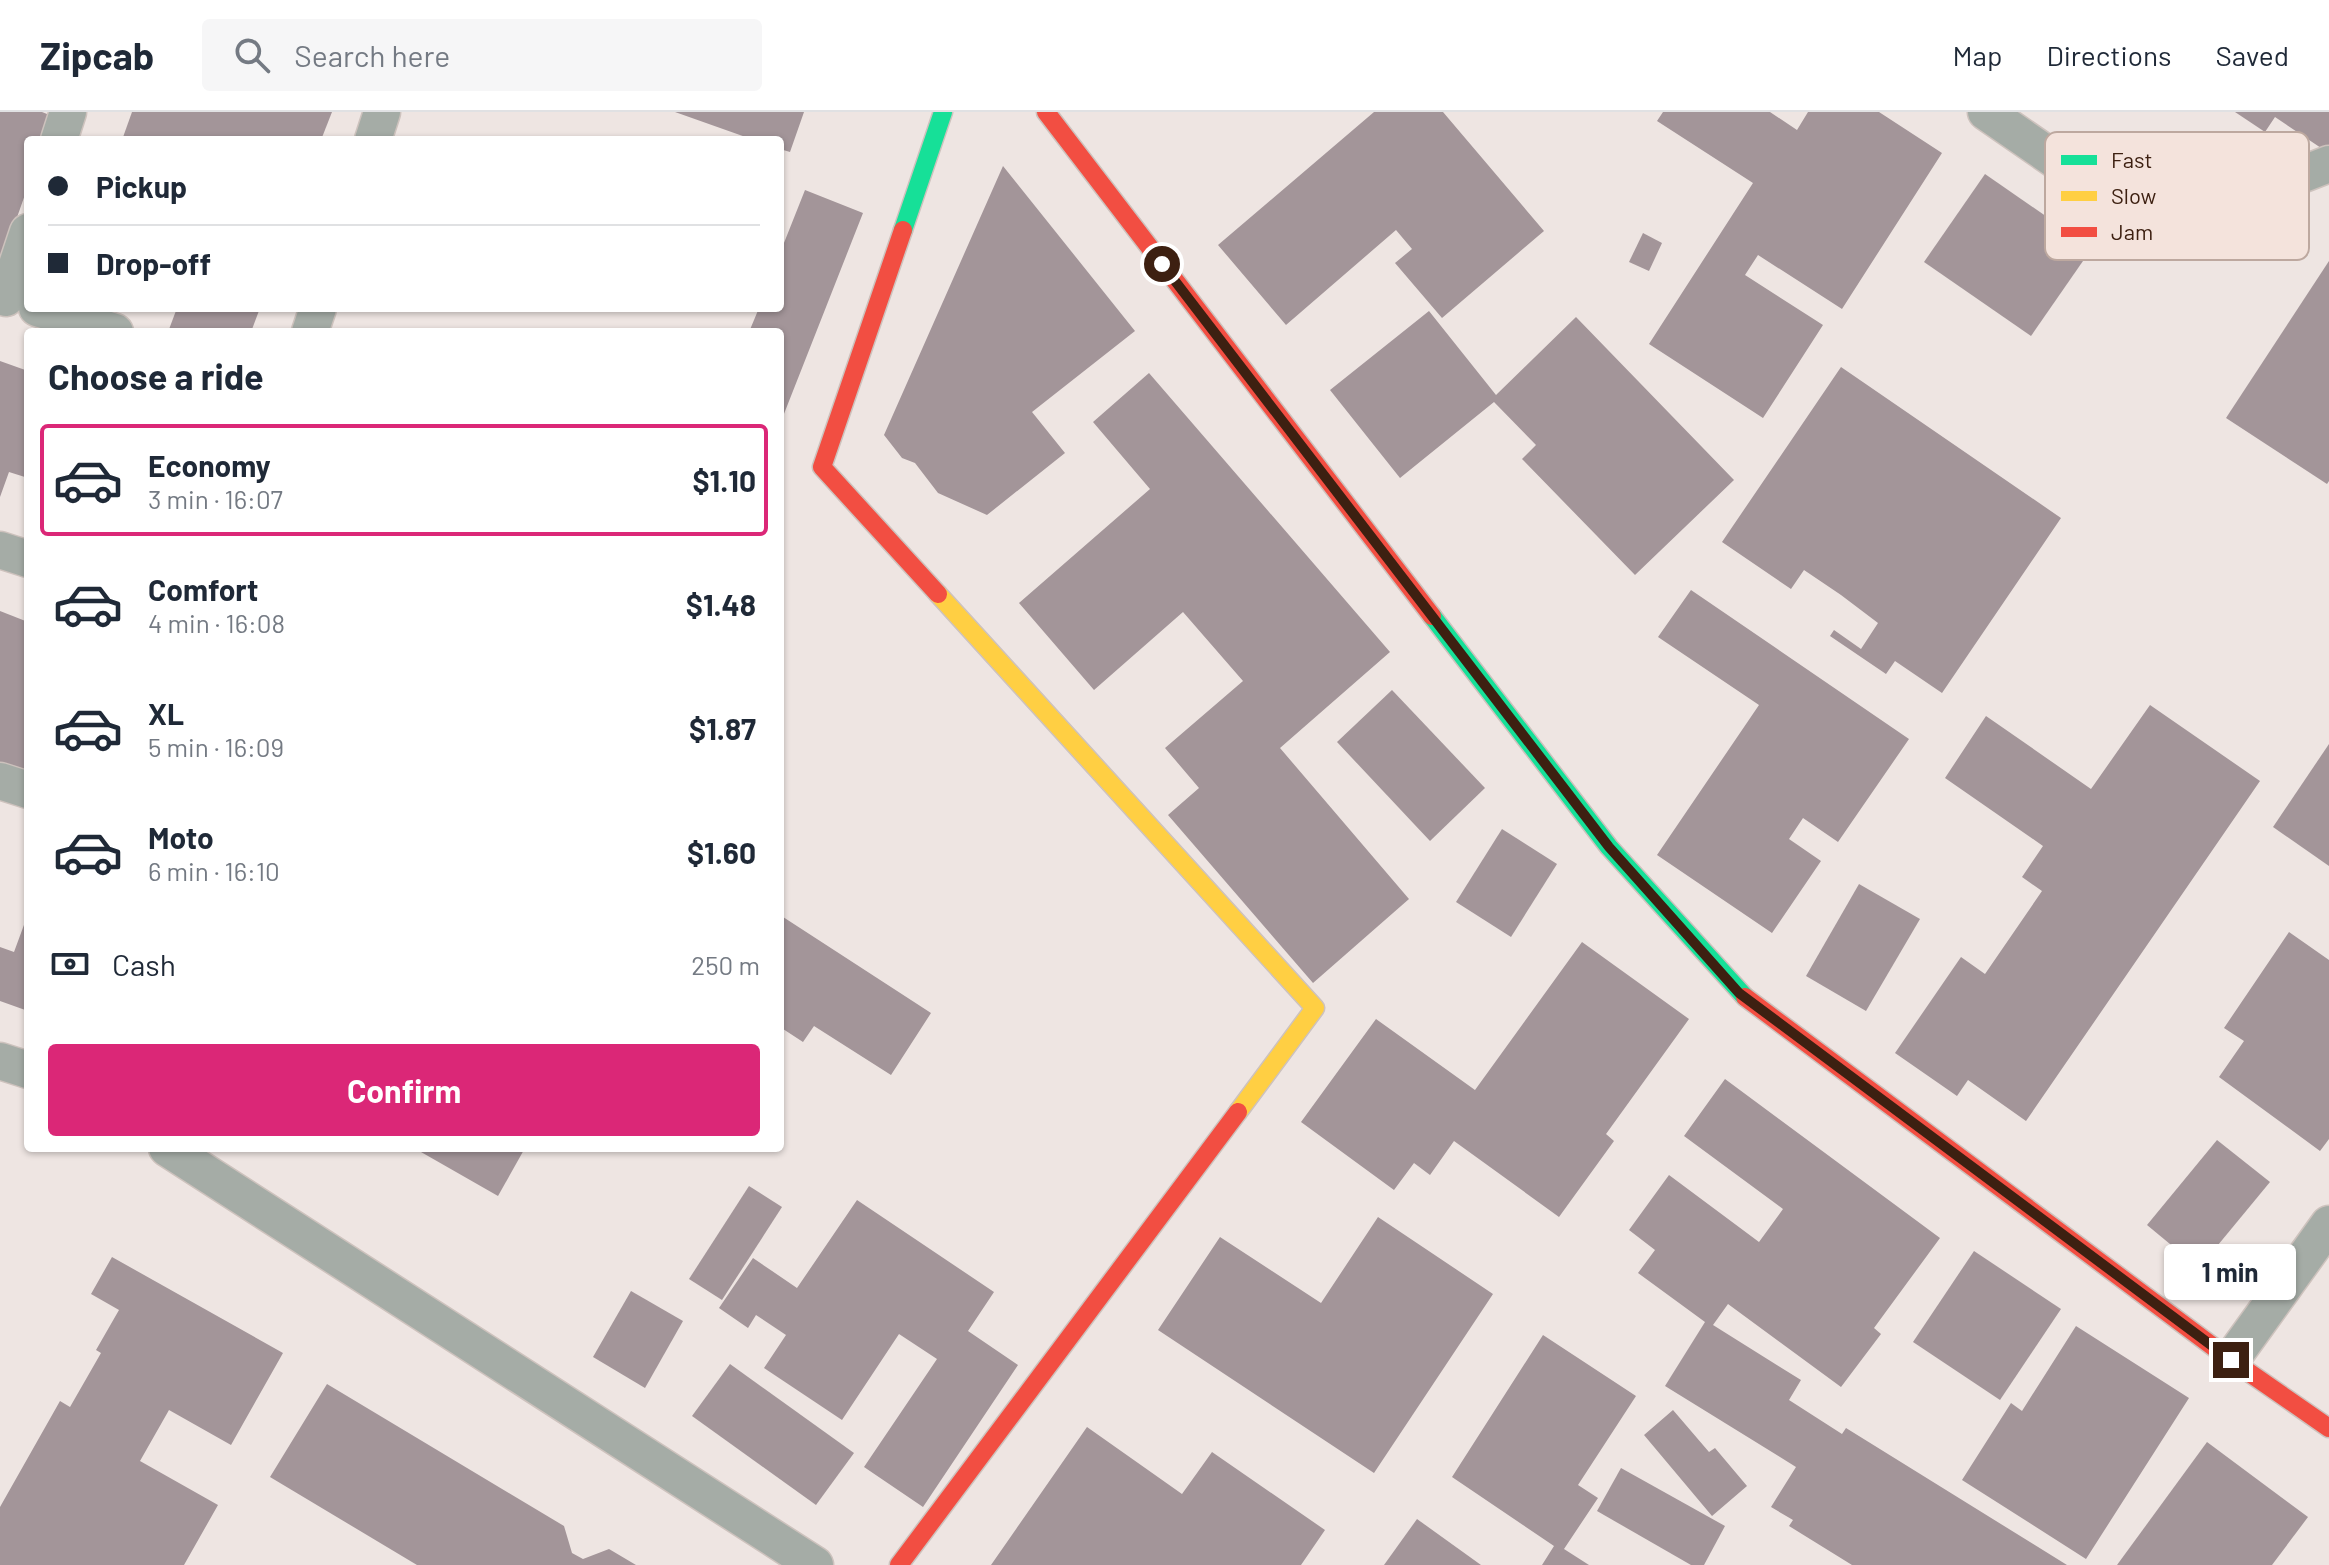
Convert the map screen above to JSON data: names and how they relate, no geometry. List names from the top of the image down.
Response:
{
  "legend": ["Fast", "Slow", "Jam"],
  "page": {
    "header": "Zipcab",
    "search": "Search here",
    "nav": ["Map", "Directions", "Saved"],
    "banner": ["Pickup", "Drop-off"],
    "heading": "Choose a ride",
    "list": [
      {
        "name": "Economy",
        "note": "3 min · 16:07",
        "value": "$1.10"
      },
      {
        "name": "Comfort",
        "note": "4 min · 16:08",
        "value": "$1.48"
      },
      {
        "name": "XL",
        "note": "5 min · 16:09",
        "value": "$1.87"
      },
      {
        "name": "Moto",
        "note": "6 min · 16:10",
        "value": "$1.60"
      }
    ],
    "pay": ["Cash", "250 m"],
    "buttons": "Confirm",
    "bubble": "1 min"
  }
}
